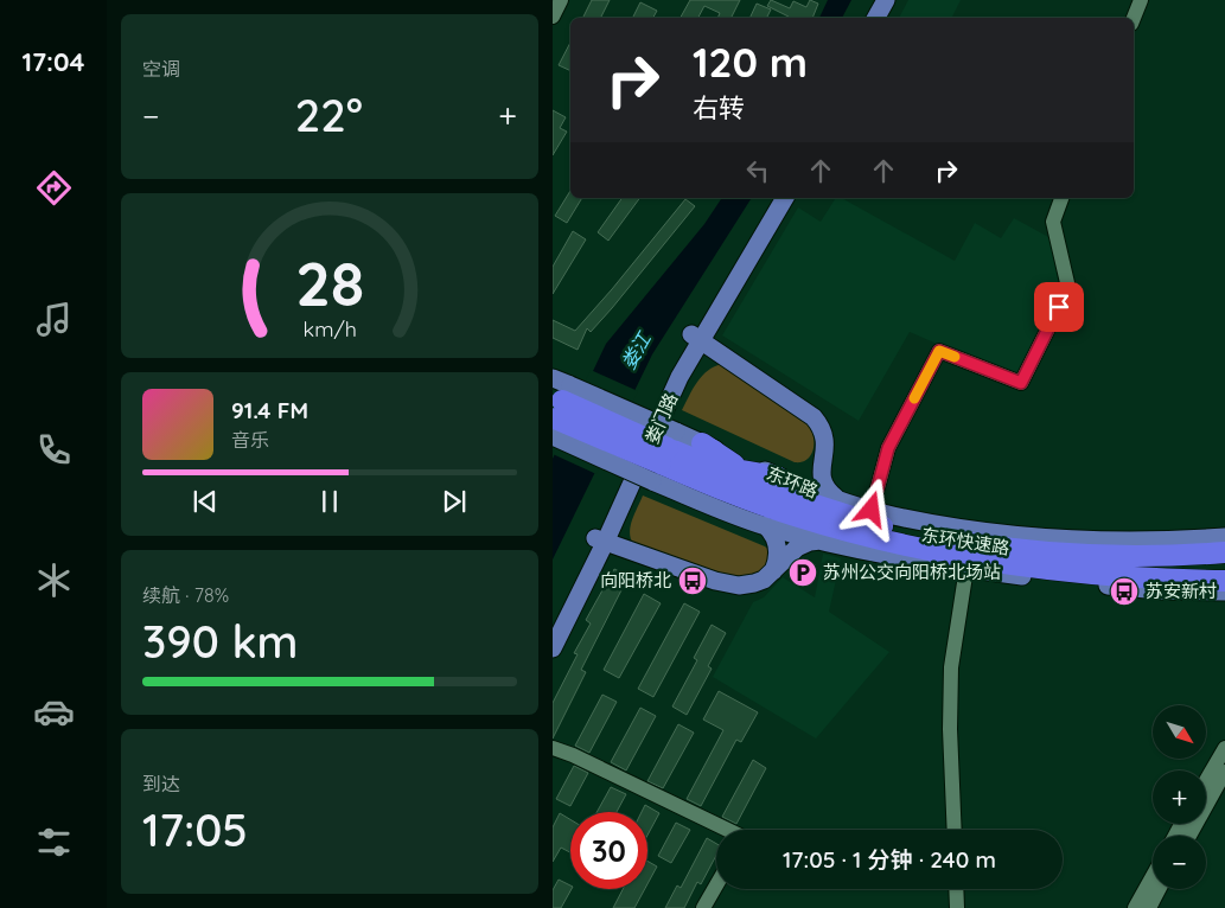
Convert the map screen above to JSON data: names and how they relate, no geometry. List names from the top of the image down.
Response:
{
  "streets": {
    "highway": ["东环快速路"],
    "main road": ["娄门路", "东环路"]
  },
  "crossings": [
    ["东环路", "东环快速路"]
  ],
  "water": ["娄江"],
  "places": {
    "parking": ["苏州公交向阳桥北场站"],
    "bus stop": ["向阳桥北", "苏安新村"]
  },
  "north": "bottom right",
  "page": {
    "tabs": "17:04",
    "tile": [
      "空调",
      ["续航 · 78%", "390 km"],
      ["到达", "17:05"]
    ],
    "turn": ["120 m", "右转"],
    "heat": ["−", "22°", "+"],
    "song": ["91.4 FM", "音乐"],
    "map_buttons": ["+", "−"],
    "limit": "30",
    "trip": "17:05 · 1 分钟 · 240 m",
    "gauge": ["28", "km/h"]
  }
}
